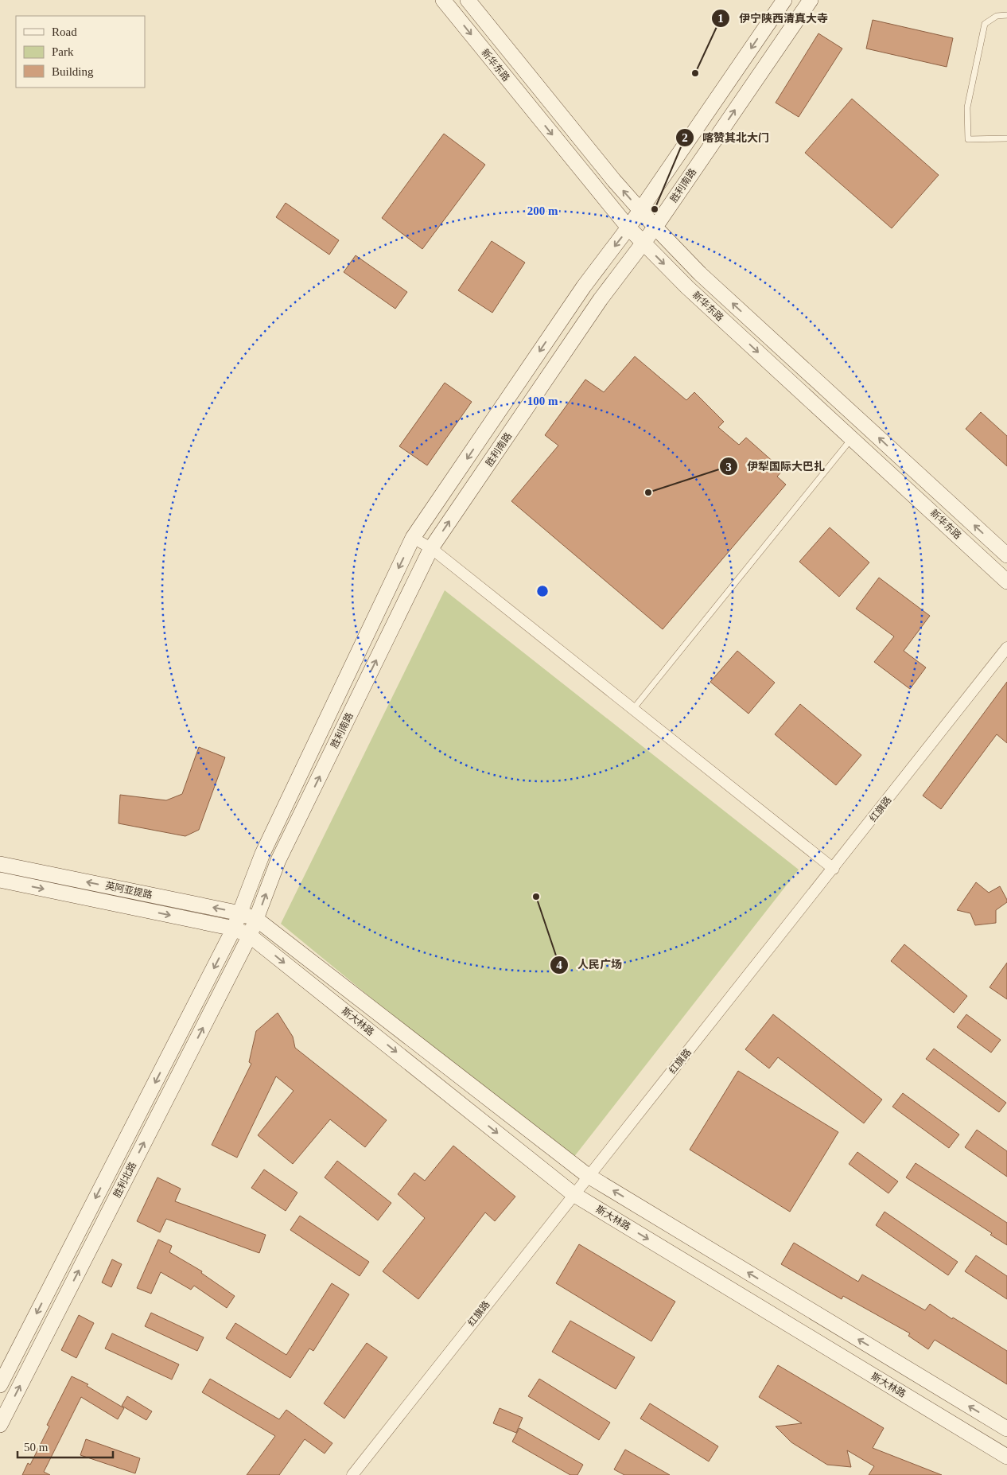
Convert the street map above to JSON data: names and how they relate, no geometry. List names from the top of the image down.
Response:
{
  "streets": {
    "main road": [
      "新华东路",
      "胜利南路",
      "英阿亚提路",
      "斯大林路",
      "胜利北路"
    ],
    "street": ["红旗路"]
  },
  "crossings": [
    ["新华东路", "胜利南路"],
    ["胜利南路", "英阿亚提路"],
    ["胜利南路", "斯大林路"],
    ["胜利南路", "胜利北路"],
    ["红旗路", "斯大林路"],
    ["英阿亚提路", "斯大林路"],
    ["英阿亚提路", "胜利北路"],
    ["斯大林路", "胜利北路"]
  ],
  "places": [
    "伊宁陕西清真大寺",
    "喀赞其北大门",
    "伊犁国际大巴扎",
    "人民广场"
  ],
  "legend": ["Road", "Park", "Building"],
  "scale_bar": "50 m",
  "rings": ["200 m", "100 m"]
}
